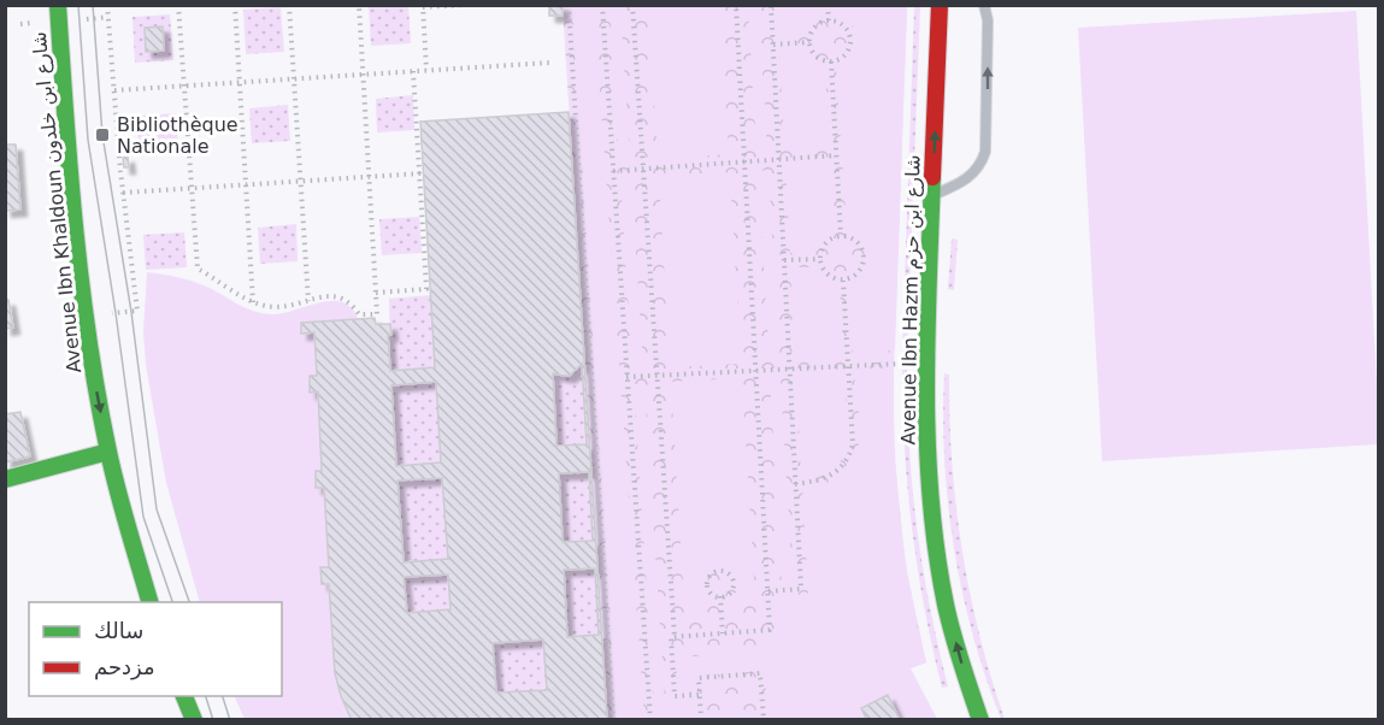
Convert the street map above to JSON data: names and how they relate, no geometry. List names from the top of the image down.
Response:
{
  "streets": {
    "main road": ["Avenue Ibn Khaldoun شارع ابن خلدون", "Avenue Ibn Hazm شارع ابن حزم"]
  },
  "one_way": ["Avenue Ibn Hazm شارع ابن حزم"],
  "places": {
    "transit": ["Bibliothèque Nationale"]
  },
  "legend": ["سالك", "مزدحم"]
}
